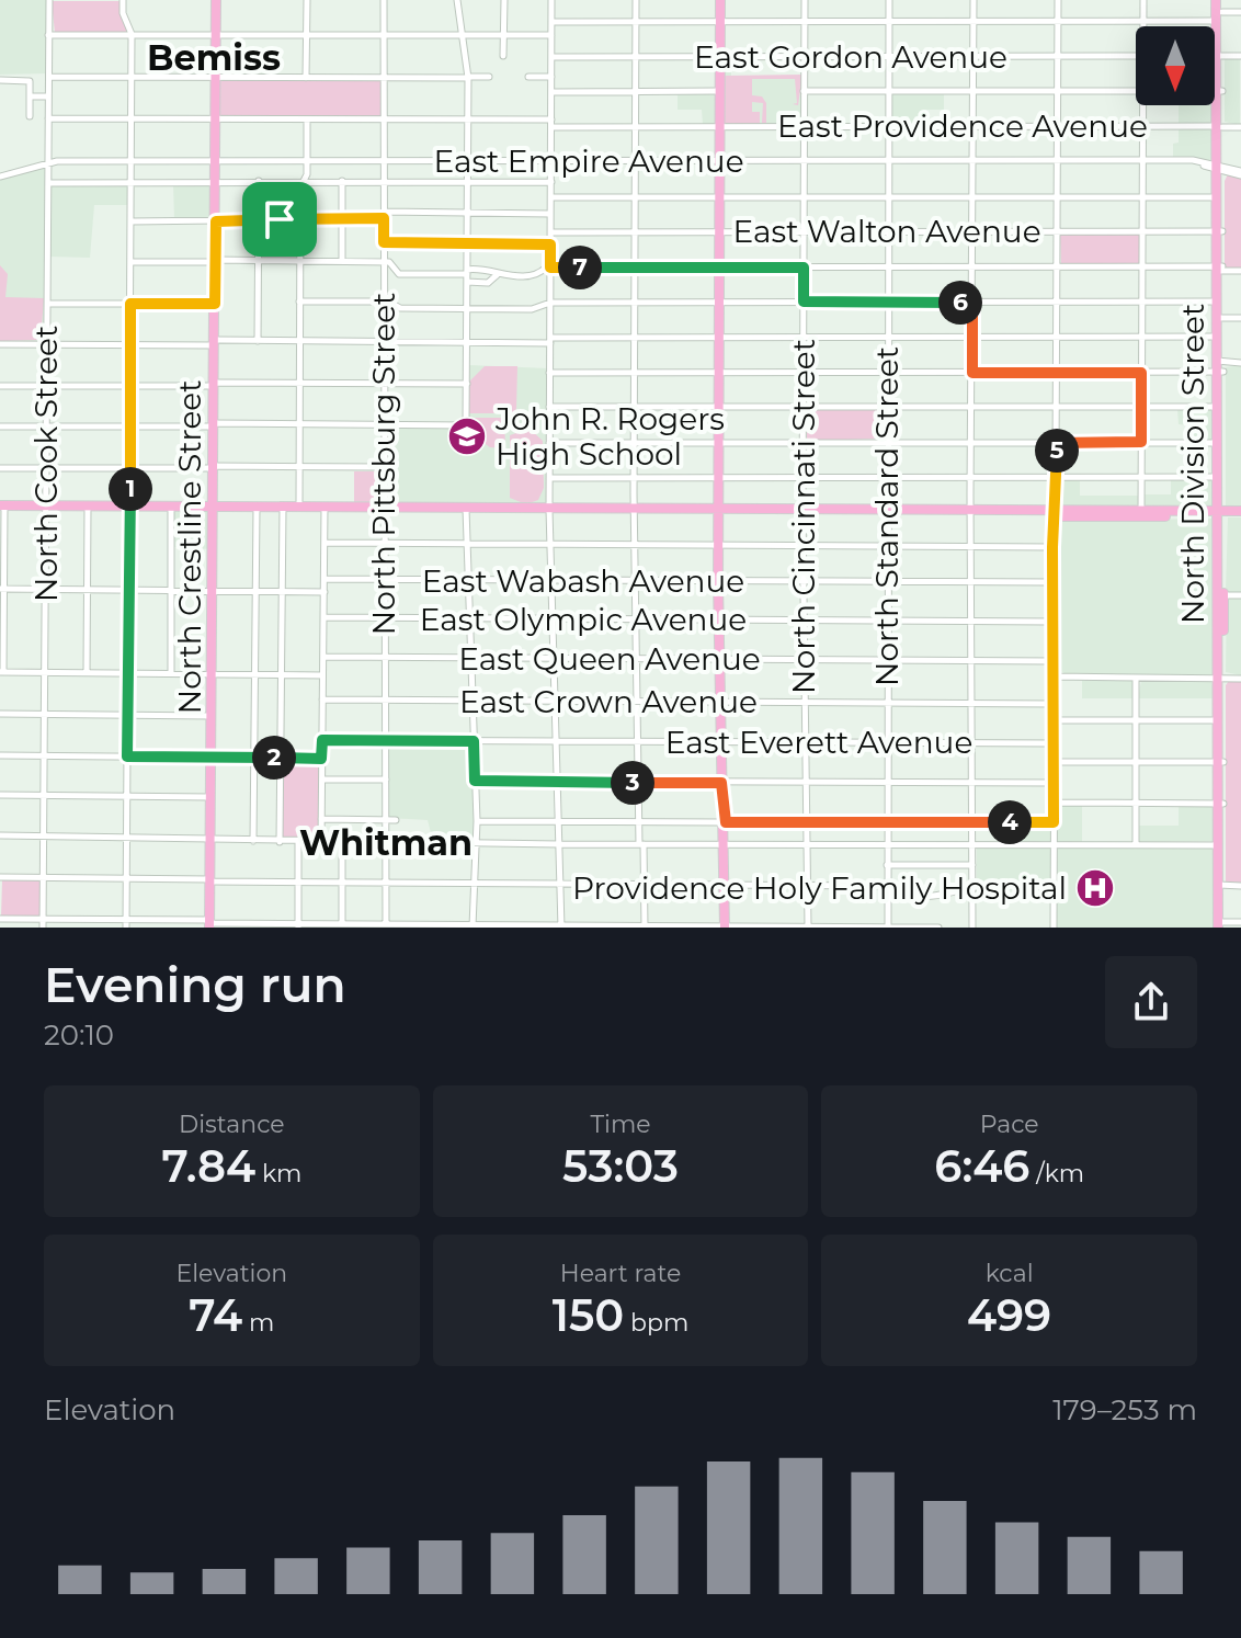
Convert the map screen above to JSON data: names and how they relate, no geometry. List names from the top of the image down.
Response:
{
  "streets": {
    "main road": ["North Division Street", "North Crestline Street"],
    "street": [
      "East Gordon Avenue",
      "East Providence Avenue",
      "East Empire Avenue",
      "East Walton Avenue",
      "North Cook Street",
      "North Pittsburg Street",
      "North Cincinnati Street",
      "North Standard Street",
      "East Wabash Avenue",
      "East Olympic Avenue",
      "East Queen Avenue",
      "East Crown Avenue",
      "East Everett Avenue"
    ]
  },
  "crossings": [
    ["East Gordon Avenue", "North Cincinnati Street"],
    ["East Gordon Avenue", "North Standard Street"],
    ["East Providence Avenue", "North Cook Street"],
    ["East Providence Avenue", "North Pittsburg Street"],
    ["East Providence Avenue", "North Division Street"],
    ["East Providence Avenue", "North Cincinnati Street"],
    ["East Providence Avenue", "North Standard Street"],
    ["East Providence Avenue", "North Crestline Street"],
    ["East Empire Avenue", "North Cook Street"],
    ["East Empire Avenue", "North Pittsburg Street"],
    ["East Empire Avenue", "North Division Street"],
    ["East Empire Avenue", "North Cincinnati Street"],
    ["East Empire Avenue", "North Standard Street"],
    ["East Empire Avenue", "North Crestline Street"],
    ["East Walton Avenue", "North Division Street"],
    ["East Walton Avenue", "North Cincinnati Street"],
    ["East Walton Avenue", "North Standard Street"],
    ["North Pittsburg Street", "East Wabash Avenue"],
    ["North Pittsburg Street", "East Olympic Avenue"],
    ["North Pittsburg Street", "East Queen Avenue"],
    ["North Pittsburg Street", "East Crown Avenue"],
    ["North Pittsburg Street", "East Everett Avenue"],
    ["North Cincinnati Street", "East Wabash Avenue"],
    ["North Cincinnati Street", "East Olympic Avenue"],
    ["North Cincinnati Street", "East Queen Avenue"],
    ["North Cincinnati Street", "East Crown Avenue"],
    ["North Cincinnati Street", "East Everett Avenue"],
    ["North Standard Street", "East Wabash Avenue"],
    ["North Standard Street", "East Olympic Avenue"],
    ["North Standard Street", "East Queen Avenue"],
    ["North Standard Street", "East Crown Avenue"],
    ["North Standard Street", "East Everett Avenue"]
  ],
  "districts": ["Bemiss", "Whitman"],
  "places": {
    "school or university": ["John R. Rogers High School"],
    "hospital": ["Providence Holy Family Hospital"]
  },
  "north": "bottom",
  "page": {
    "pins": [
      "7",
      "6",
      "5",
      "1",
      "2",
      "3",
      "4"
    ],
    "heading": ["Evening run", "20:10"],
    "stats": [
      ["Distance", "7.84 km"],
      ["Time", "53:03"],
      ["Pace", "6:46 /km"],
      ["Elevation", "74 m"],
      ["Heart rate", "150 bpm"],
      ["kcal", "499"]
    ],
    "chart": ["Elevation", "179–253 m"]
  }
}
